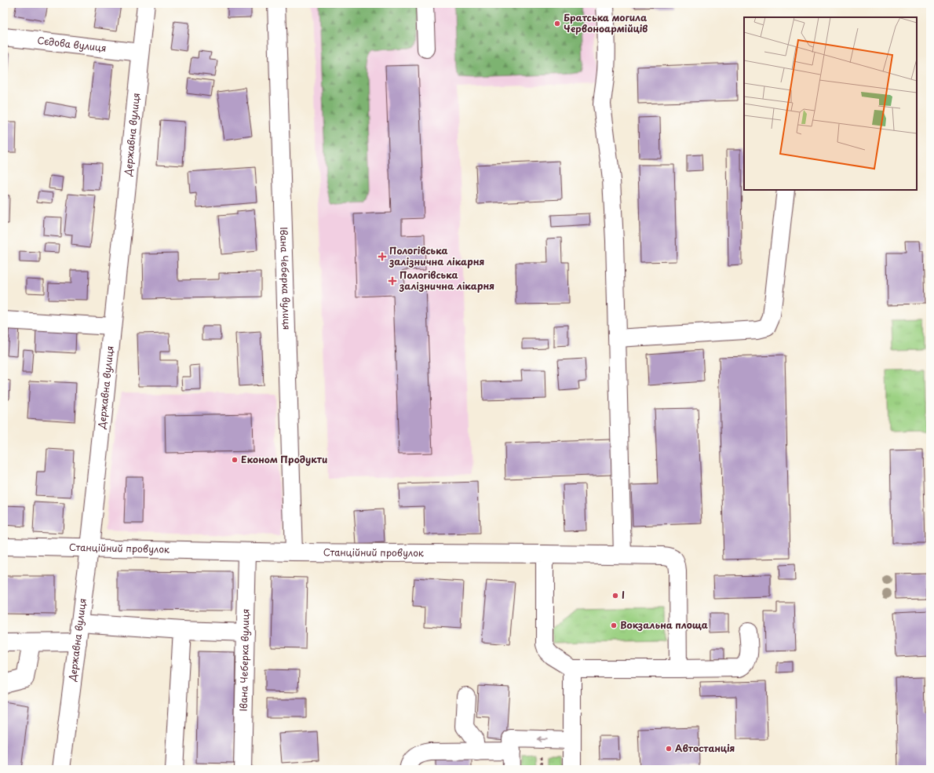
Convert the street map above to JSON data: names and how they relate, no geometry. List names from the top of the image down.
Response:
{
  "streets": {
    "street": [
      "Сєдова вулиця",
      "Державна вулиця",
      "Івана Чеберка вулиця",
      "Станційний провулок"
    ]
  },
  "crossings": [
    ["Сєдова вулиця", "Державна вулиця"],
    ["Державна вулиця", "Станційний провулок"],
    ["Івана Чеберка вулиця", "Станційний провулок"]
  ],
  "places": {
    "other": [
      "Братська могила Червоноармійців",
      "Економ Продукти",
      "І",
      "Вокзальна площа",
      "Автостанція"
    ],
    "health": ["Пологiвська залiзнична лiкарня", "Пологівська залізнична лікарня"]
  }
}
